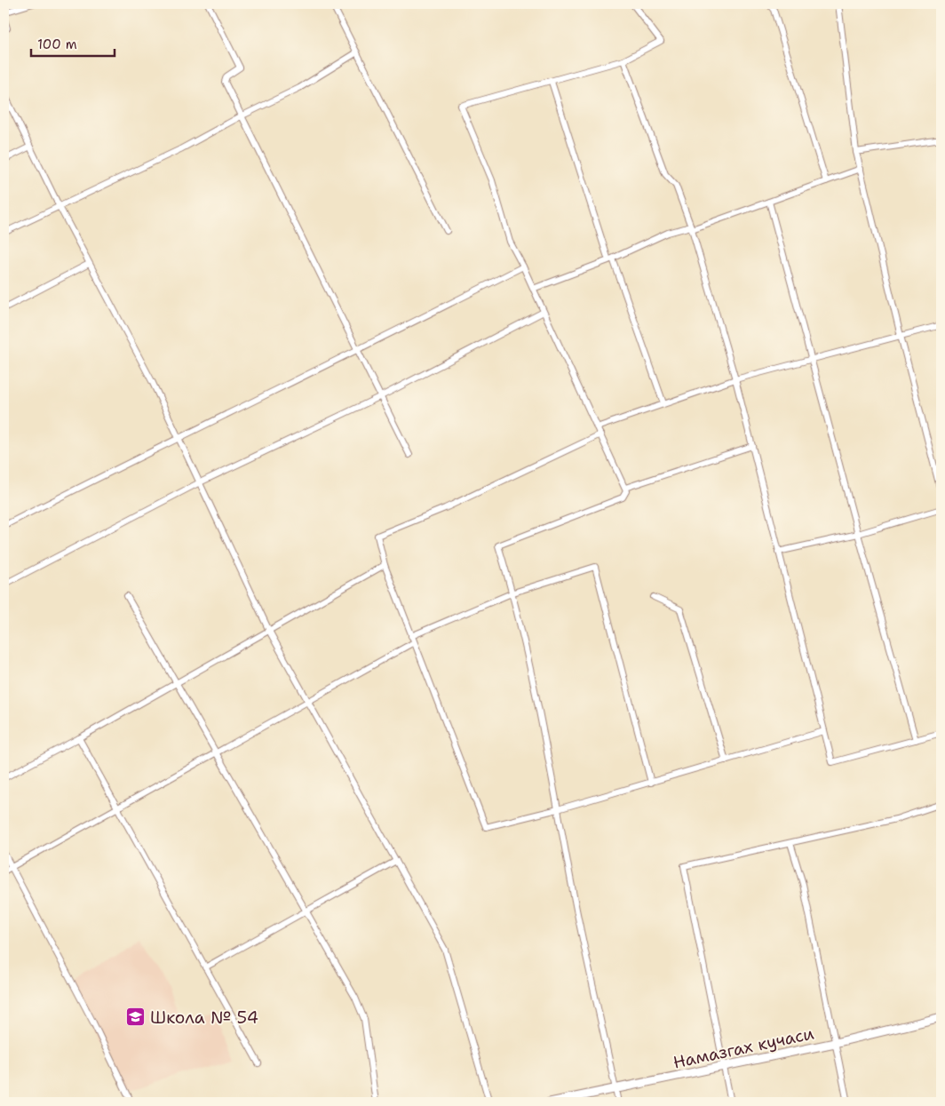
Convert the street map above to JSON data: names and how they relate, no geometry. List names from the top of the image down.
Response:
{
  "streets": {
    "street": ["Намазгах кучаси"]
  },
  "places": {
    "school or university": ["Школа № 54"]
  },
  "scale_bar": "100 m"
}
